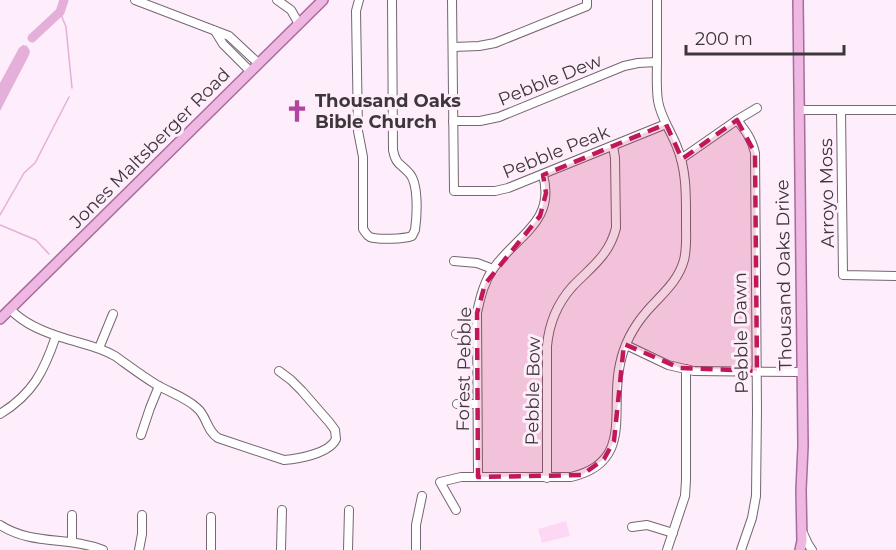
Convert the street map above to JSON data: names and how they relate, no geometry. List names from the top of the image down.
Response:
{
  "streets": {
    "main road": ["Jones Maltsberger Road", "Thousand Oaks Drive"],
    "street": [
      "Pebble Dew",
      "Pebble Peak",
      "Arroyo Moss",
      "Pebble Dawn",
      "Forest Pebble",
      "Pebble Bow"
    ]
  },
  "crossings": [
    ["Pebble Dew", "Pebble Peak"],
    ["Pebble Peak", "Forest Pebble"],
    ["Pebble Peak", "Pebble Bow"]
  ],
  "places": {
    "church": ["Thousand Oaks Bible Church"]
  },
  "scale_bar": "200 m"
}
